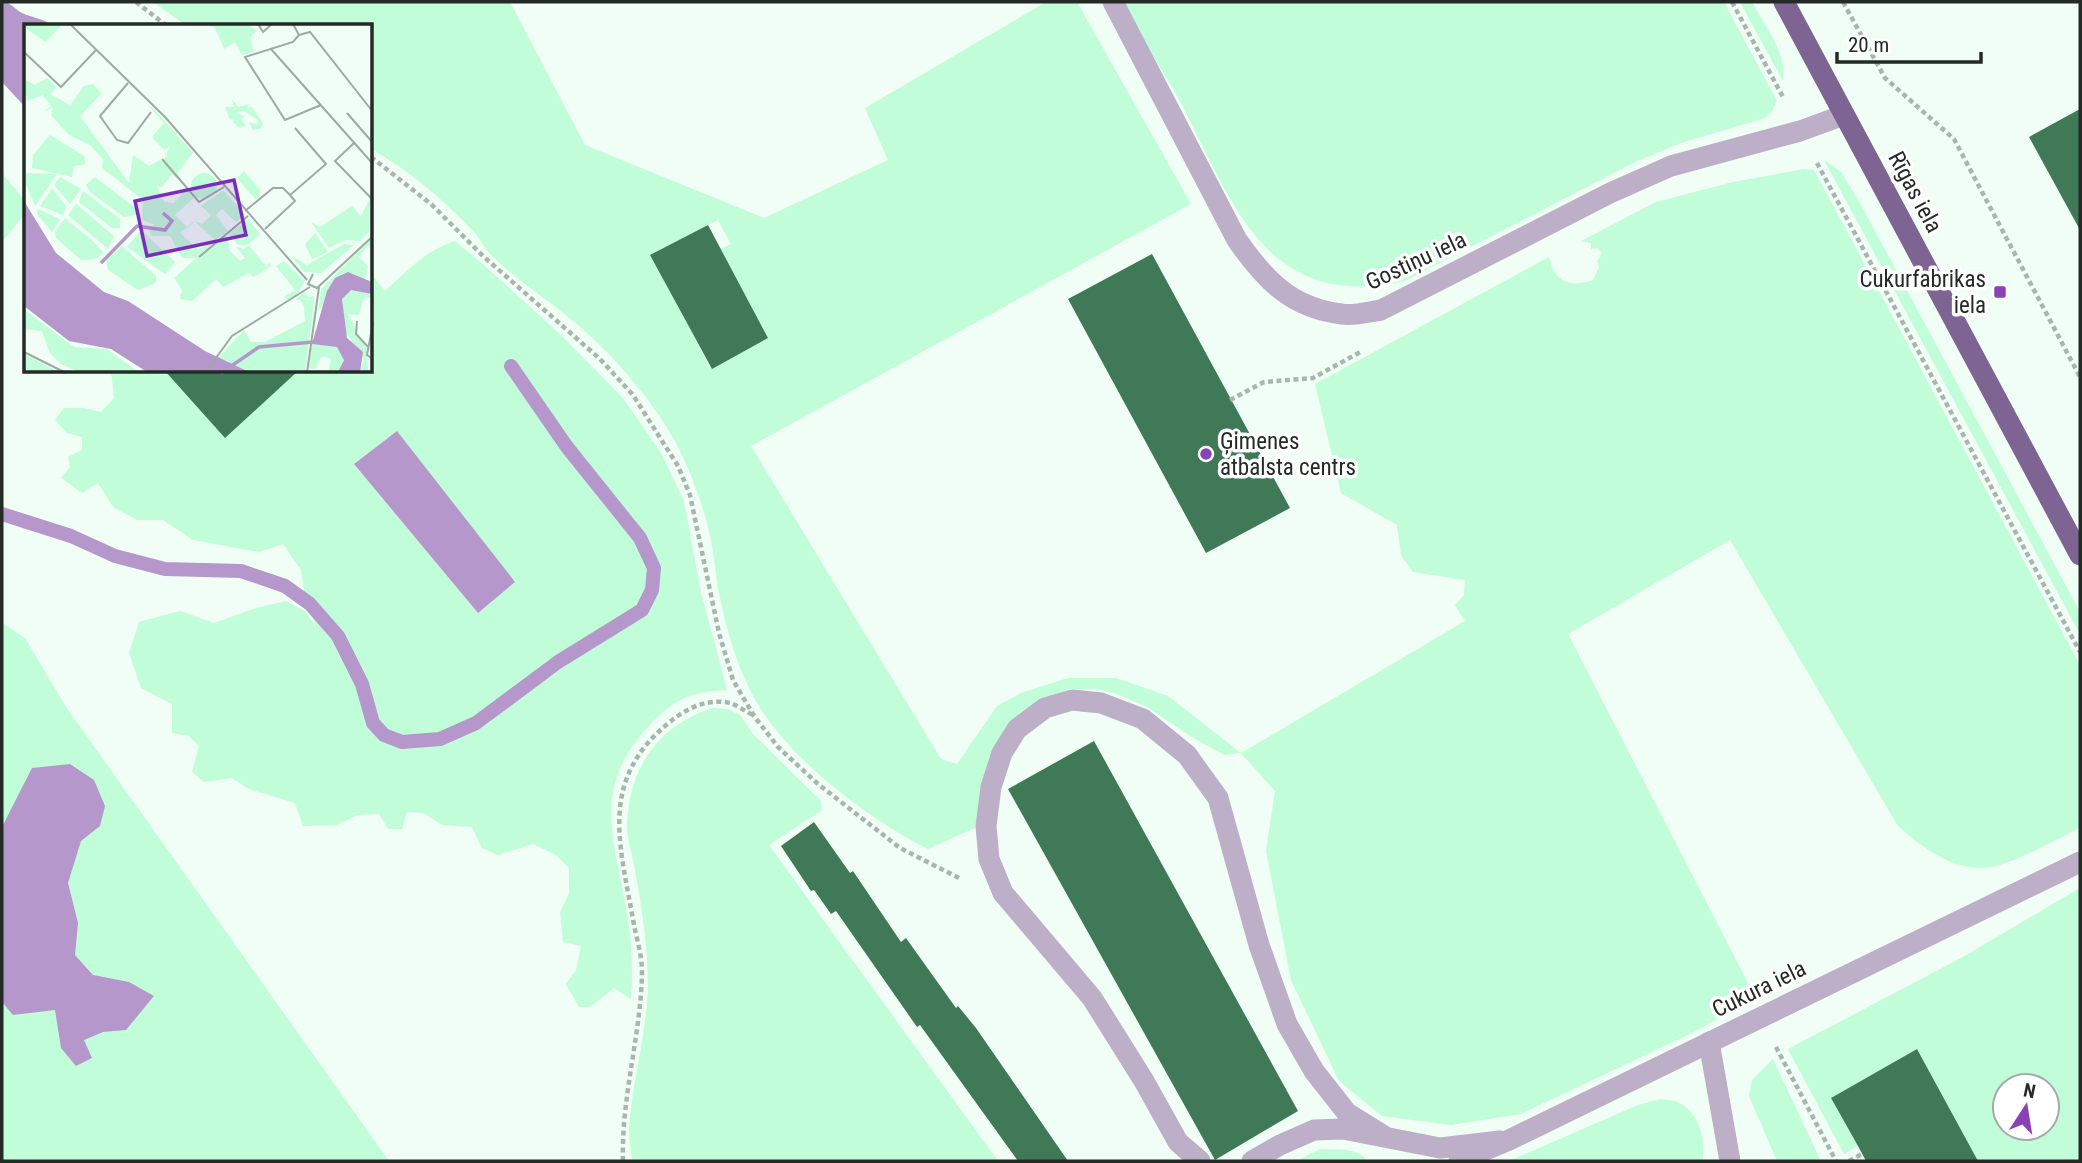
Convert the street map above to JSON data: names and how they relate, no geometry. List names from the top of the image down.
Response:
{
  "streets": {
    "highway": ["Rīgas iela"],
    "street": ["Gostiņu iela", "Cukura iela"]
  },
  "crossings": [
    ["Rīgas iela", "Gostiņu iela"]
  ],
  "places": {
    "transit": ["Cukurfabrikas iela"],
    "other": ["Ģimenes atbalsta centrs"]
  },
  "scale_bar": "20 m",
  "north": "top"
}
